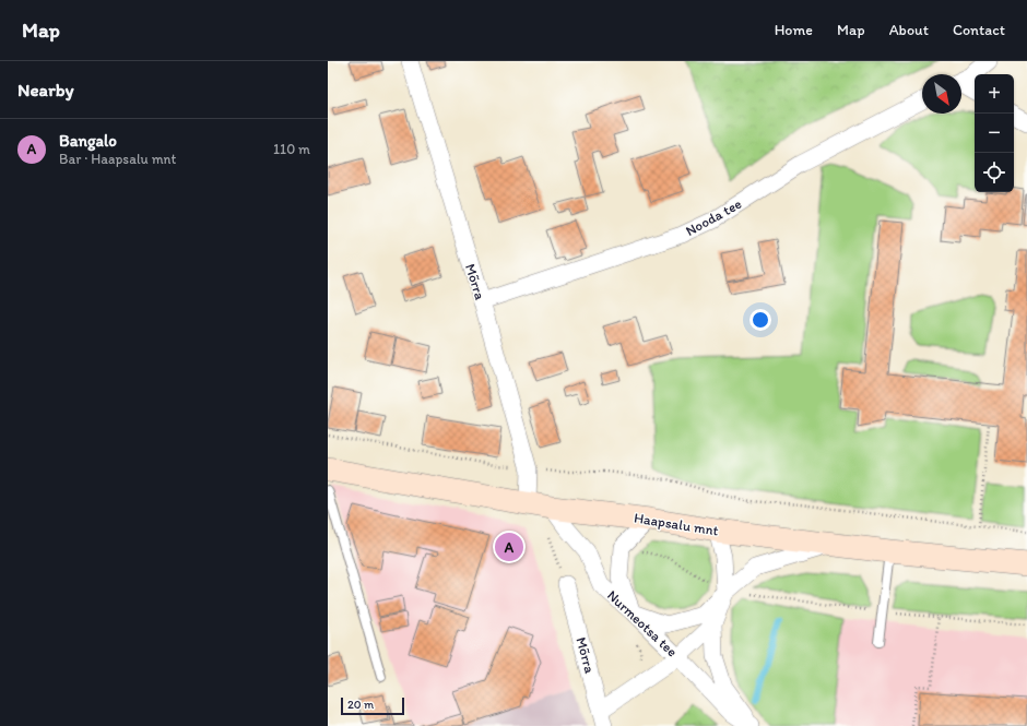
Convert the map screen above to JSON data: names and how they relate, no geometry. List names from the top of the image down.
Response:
{
  "streets": {
    "main road": ["Haapsalu mnt"],
    "street": ["Nooda tee", "Mõrra", "Nurmeotsa tee"]
  },
  "crossings": [
    ["Nooda tee", "Mõrra"],
    ["Mõrra", "Haapsalu mnt"],
    ["Haapsalu mnt", "Nurmeotsa tee"]
  ],
  "scale_bar": "20 m",
  "north": "bottom right",
  "page": {
    "header": "Map",
    "nav": [
      "Home",
      "Map",
      "About",
      "Contact"
    ],
    "heading": "Nearby",
    "map_buttons": ["+", "−"],
    "list": [
      {
        "mark": "A",
        "name": "Bangalo",
        "note": "Bar · Haapsalu mnt",
        "value": "110 m"
      }
    ],
    "pins": "A",
    "scale": "20 m"
  }
}
